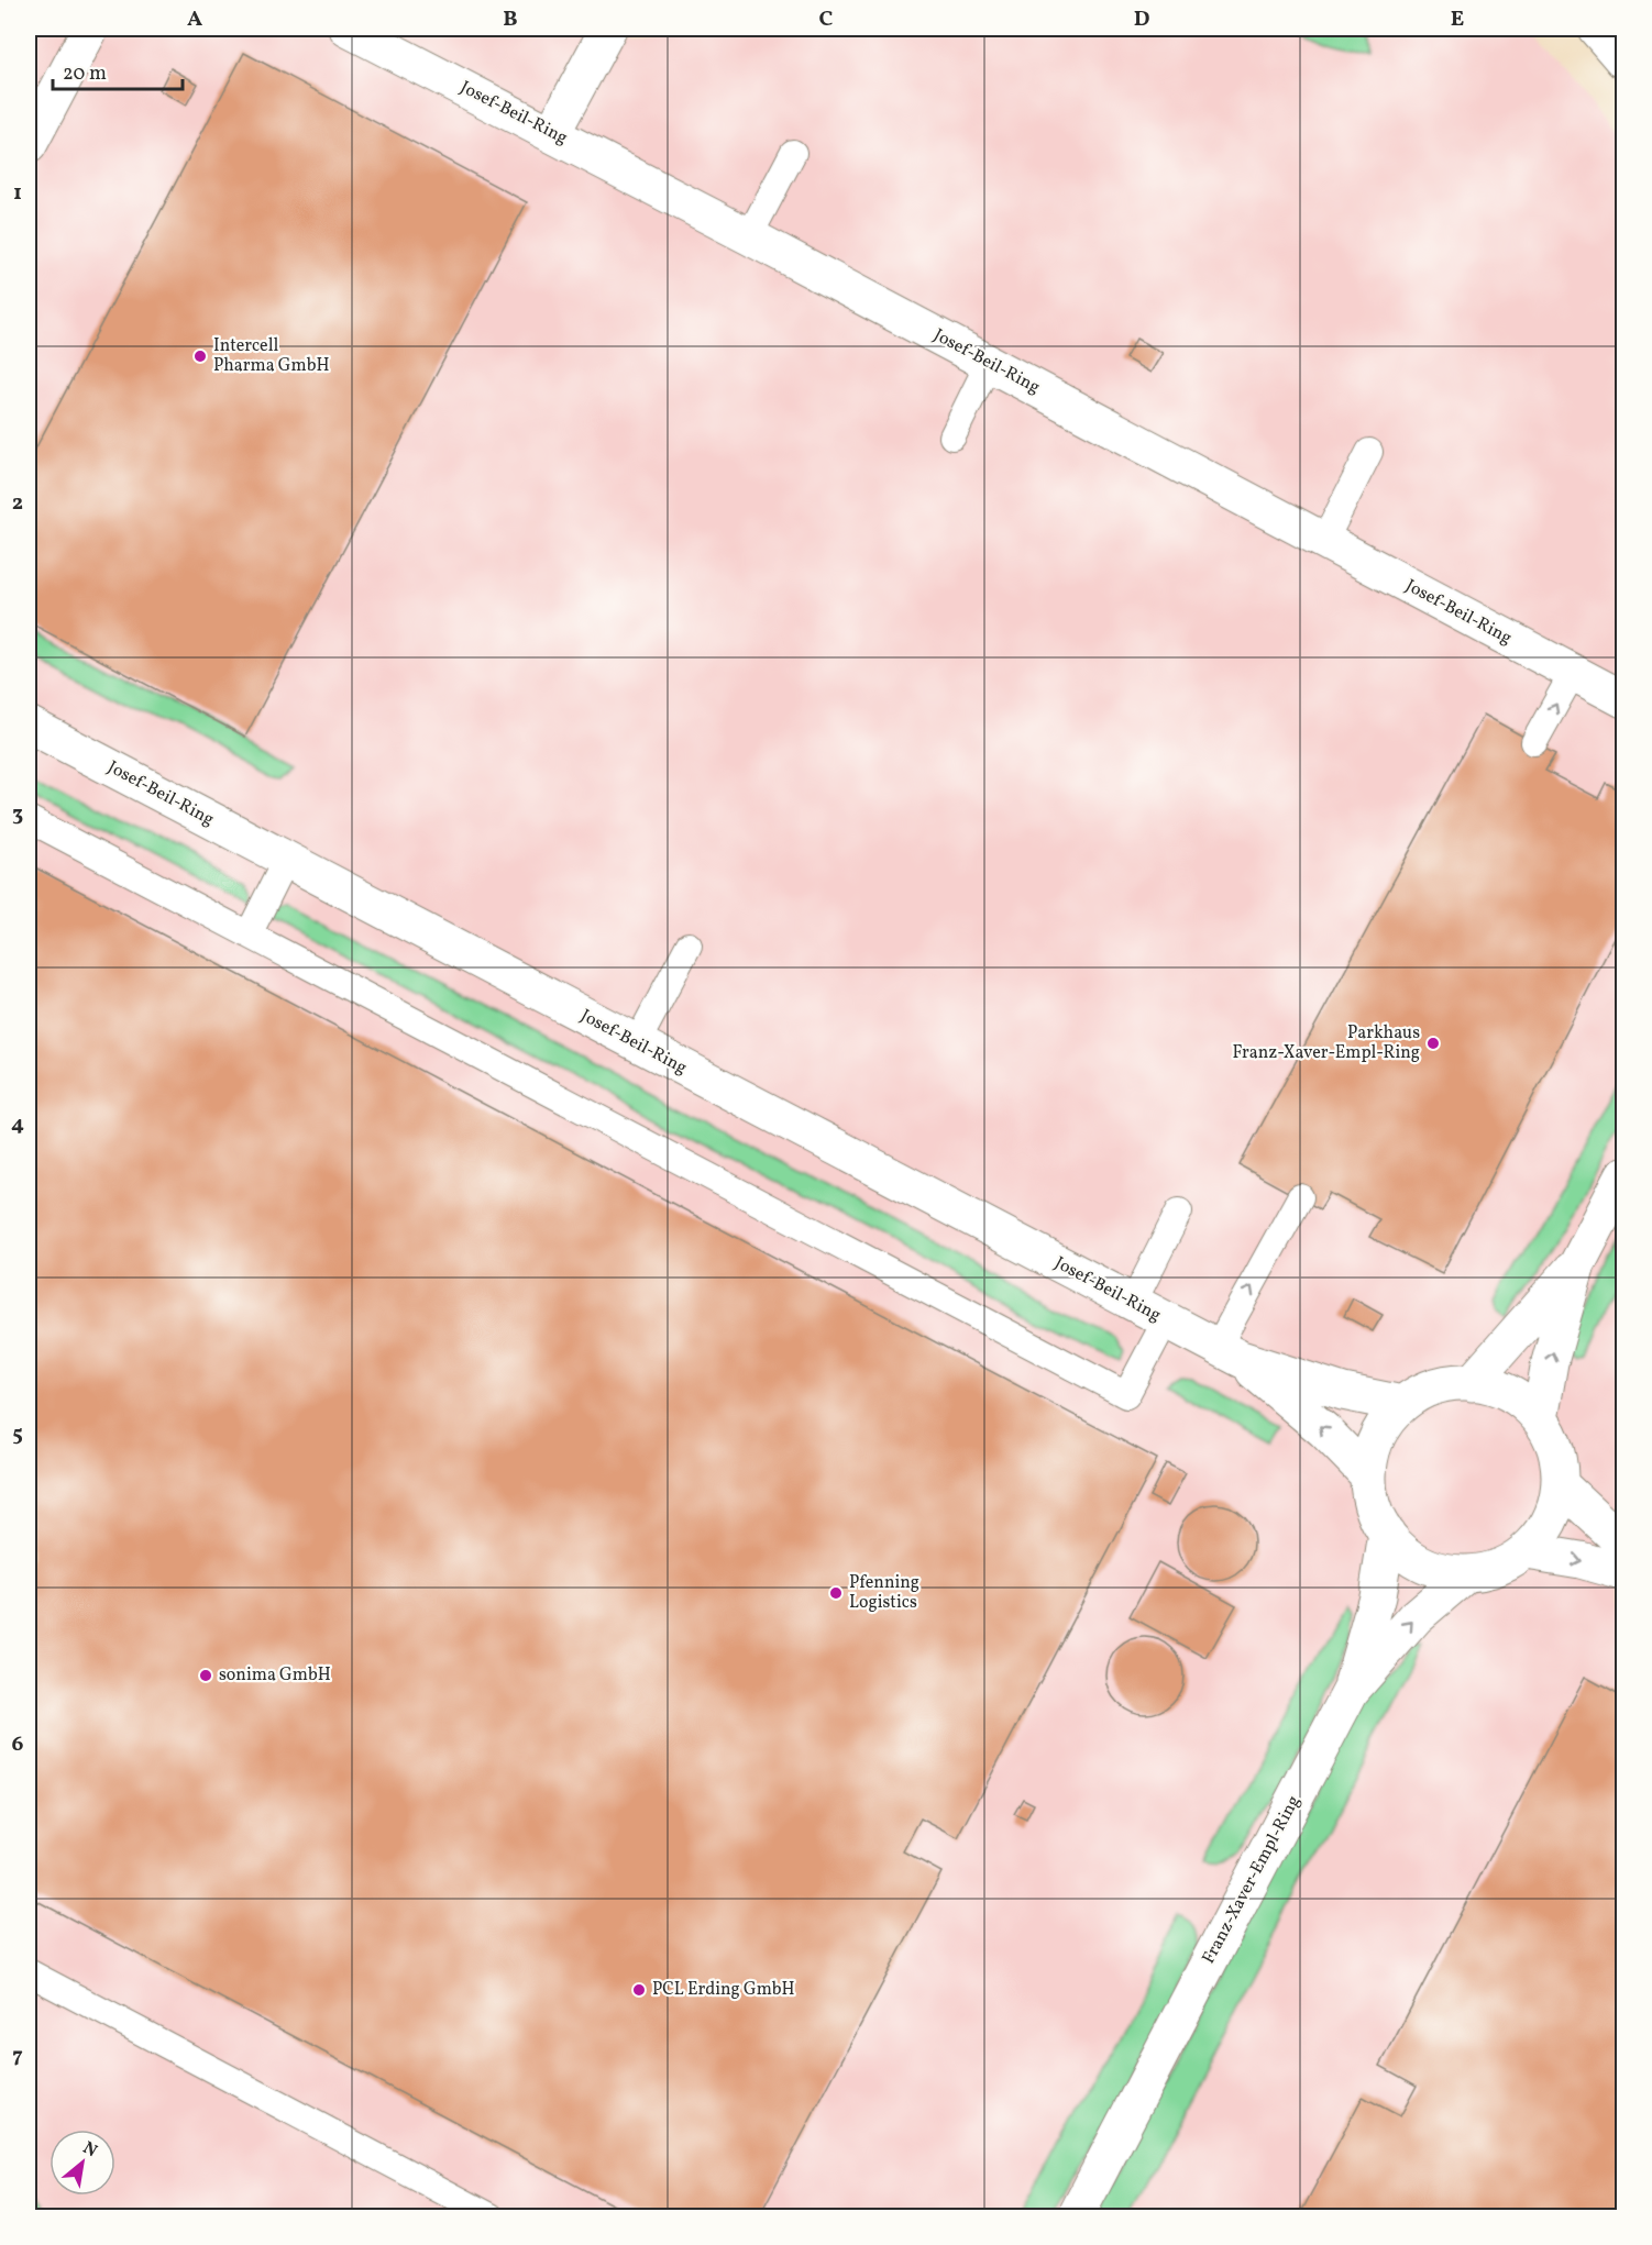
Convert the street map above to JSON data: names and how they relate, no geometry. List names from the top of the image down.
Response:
{
  "streets": {
    "street": ["Josef-Beil-Ring", "Franz-Xaver-Empl-Ring"]
  },
  "crossings": [
    ["Josef-Beil-Ring", "Franz-Xaver-Empl-Ring"]
  ],
  "places": [
    "Intercell Pharma GmbH",
    "Parkhaus Franz-Xaver-Empl-Ring",
    "Pfenning Logistics",
    "sonima GmbH",
    "PCL Erding GmbH"
  ],
  "scale_bar": "20 m",
  "north": "top right",
  "grid": {
    "columns": [
      "A",
      "B",
      "C",
      "D",
      "E"
    ],
    "rows": [
      "1",
      "2",
      "3",
      "4",
      "5",
      "6",
      "7"
    ]
  }
}
